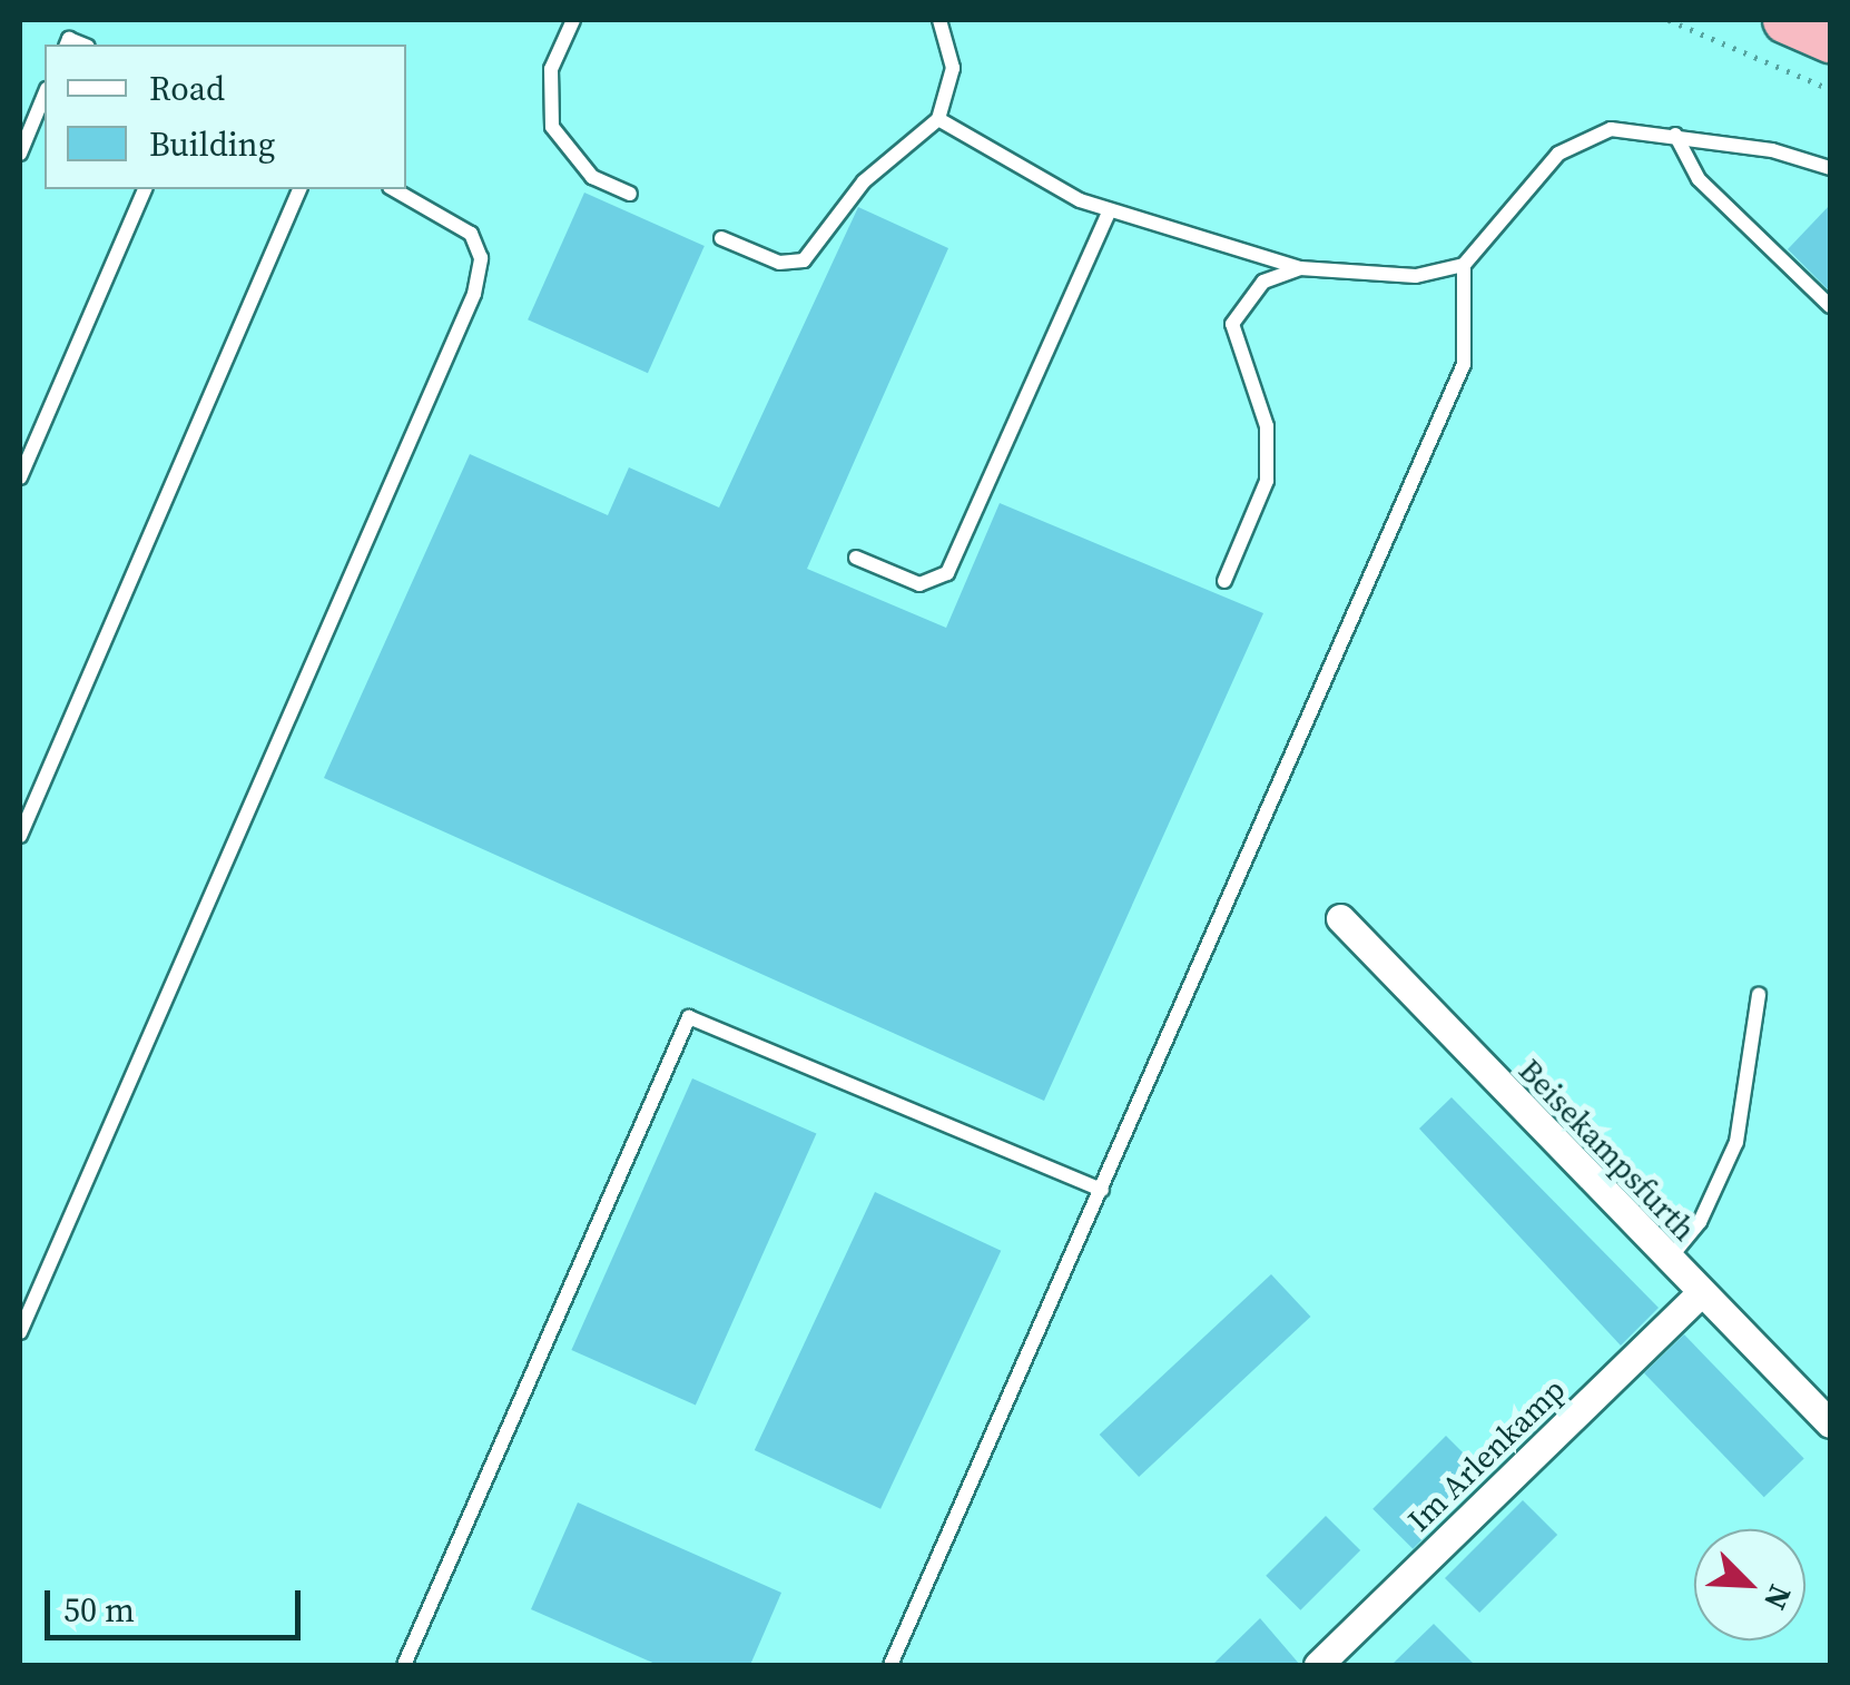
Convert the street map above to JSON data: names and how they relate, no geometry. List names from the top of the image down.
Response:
{
  "streets": {
    "street": ["Beisekampsfurth", "Im Arlenkamp"]
  },
  "crossings": [
    ["Beisekampsfurth", "Im Arlenkamp"]
  ],
  "legend": ["Road", "Building"],
  "scale_bar": "50 m",
  "north": "bottom right"
}
